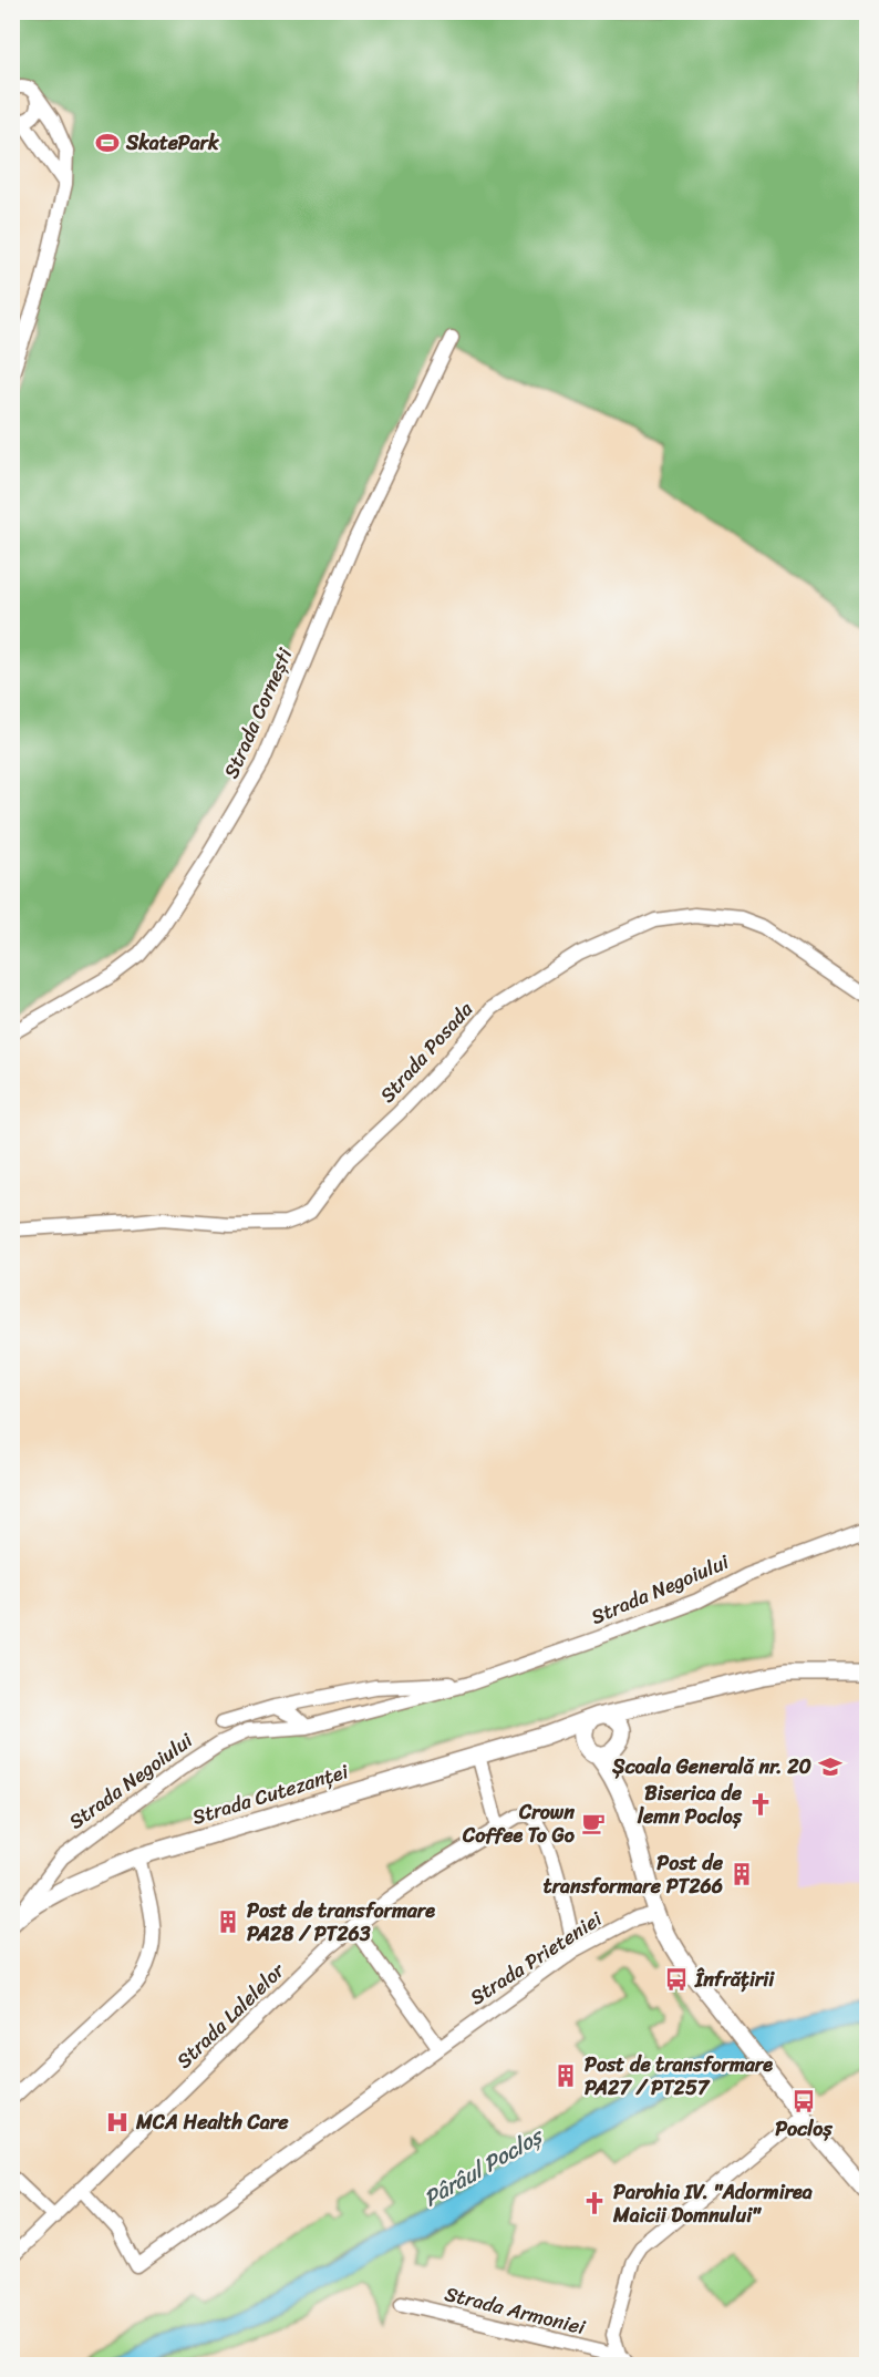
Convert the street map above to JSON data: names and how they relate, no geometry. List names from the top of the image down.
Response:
{
  "streets": {
    "street": [
      "Strada Cornești",
      "Strada Posada",
      "Strada Negoiului",
      "Strada Cutezanței",
      "Strada Prieteniei",
      "Strada Lalelelor",
      "Strada Armoniei"
    ]
  },
  "crossings": [
    ["Strada Negoiului", "Strada Cutezanței"],
    ["Strada Prieteniei", "Strada Lalelelor"]
  ],
  "water": ["Pârâul Pocloș"],
  "places": {
    "sports": ["SkatePark"],
    "school or university": ["Școala Generală nr. 20"],
    "church": ["Biserica de lemn Pocloș", "Parohia IV. \"Adormirea Maicii Domnului\""],
    "cafe": ["Crown Coffee To Go"],
    "building": ["Post de transformare PT266", "Post de transformare PA28 / PT263", "Post de transformare PA27 / PT257"],
    "bus stop": ["Înfrățirii", "Pocloș"],
    "hospital": ["MCA Health Care"]
  }
}
